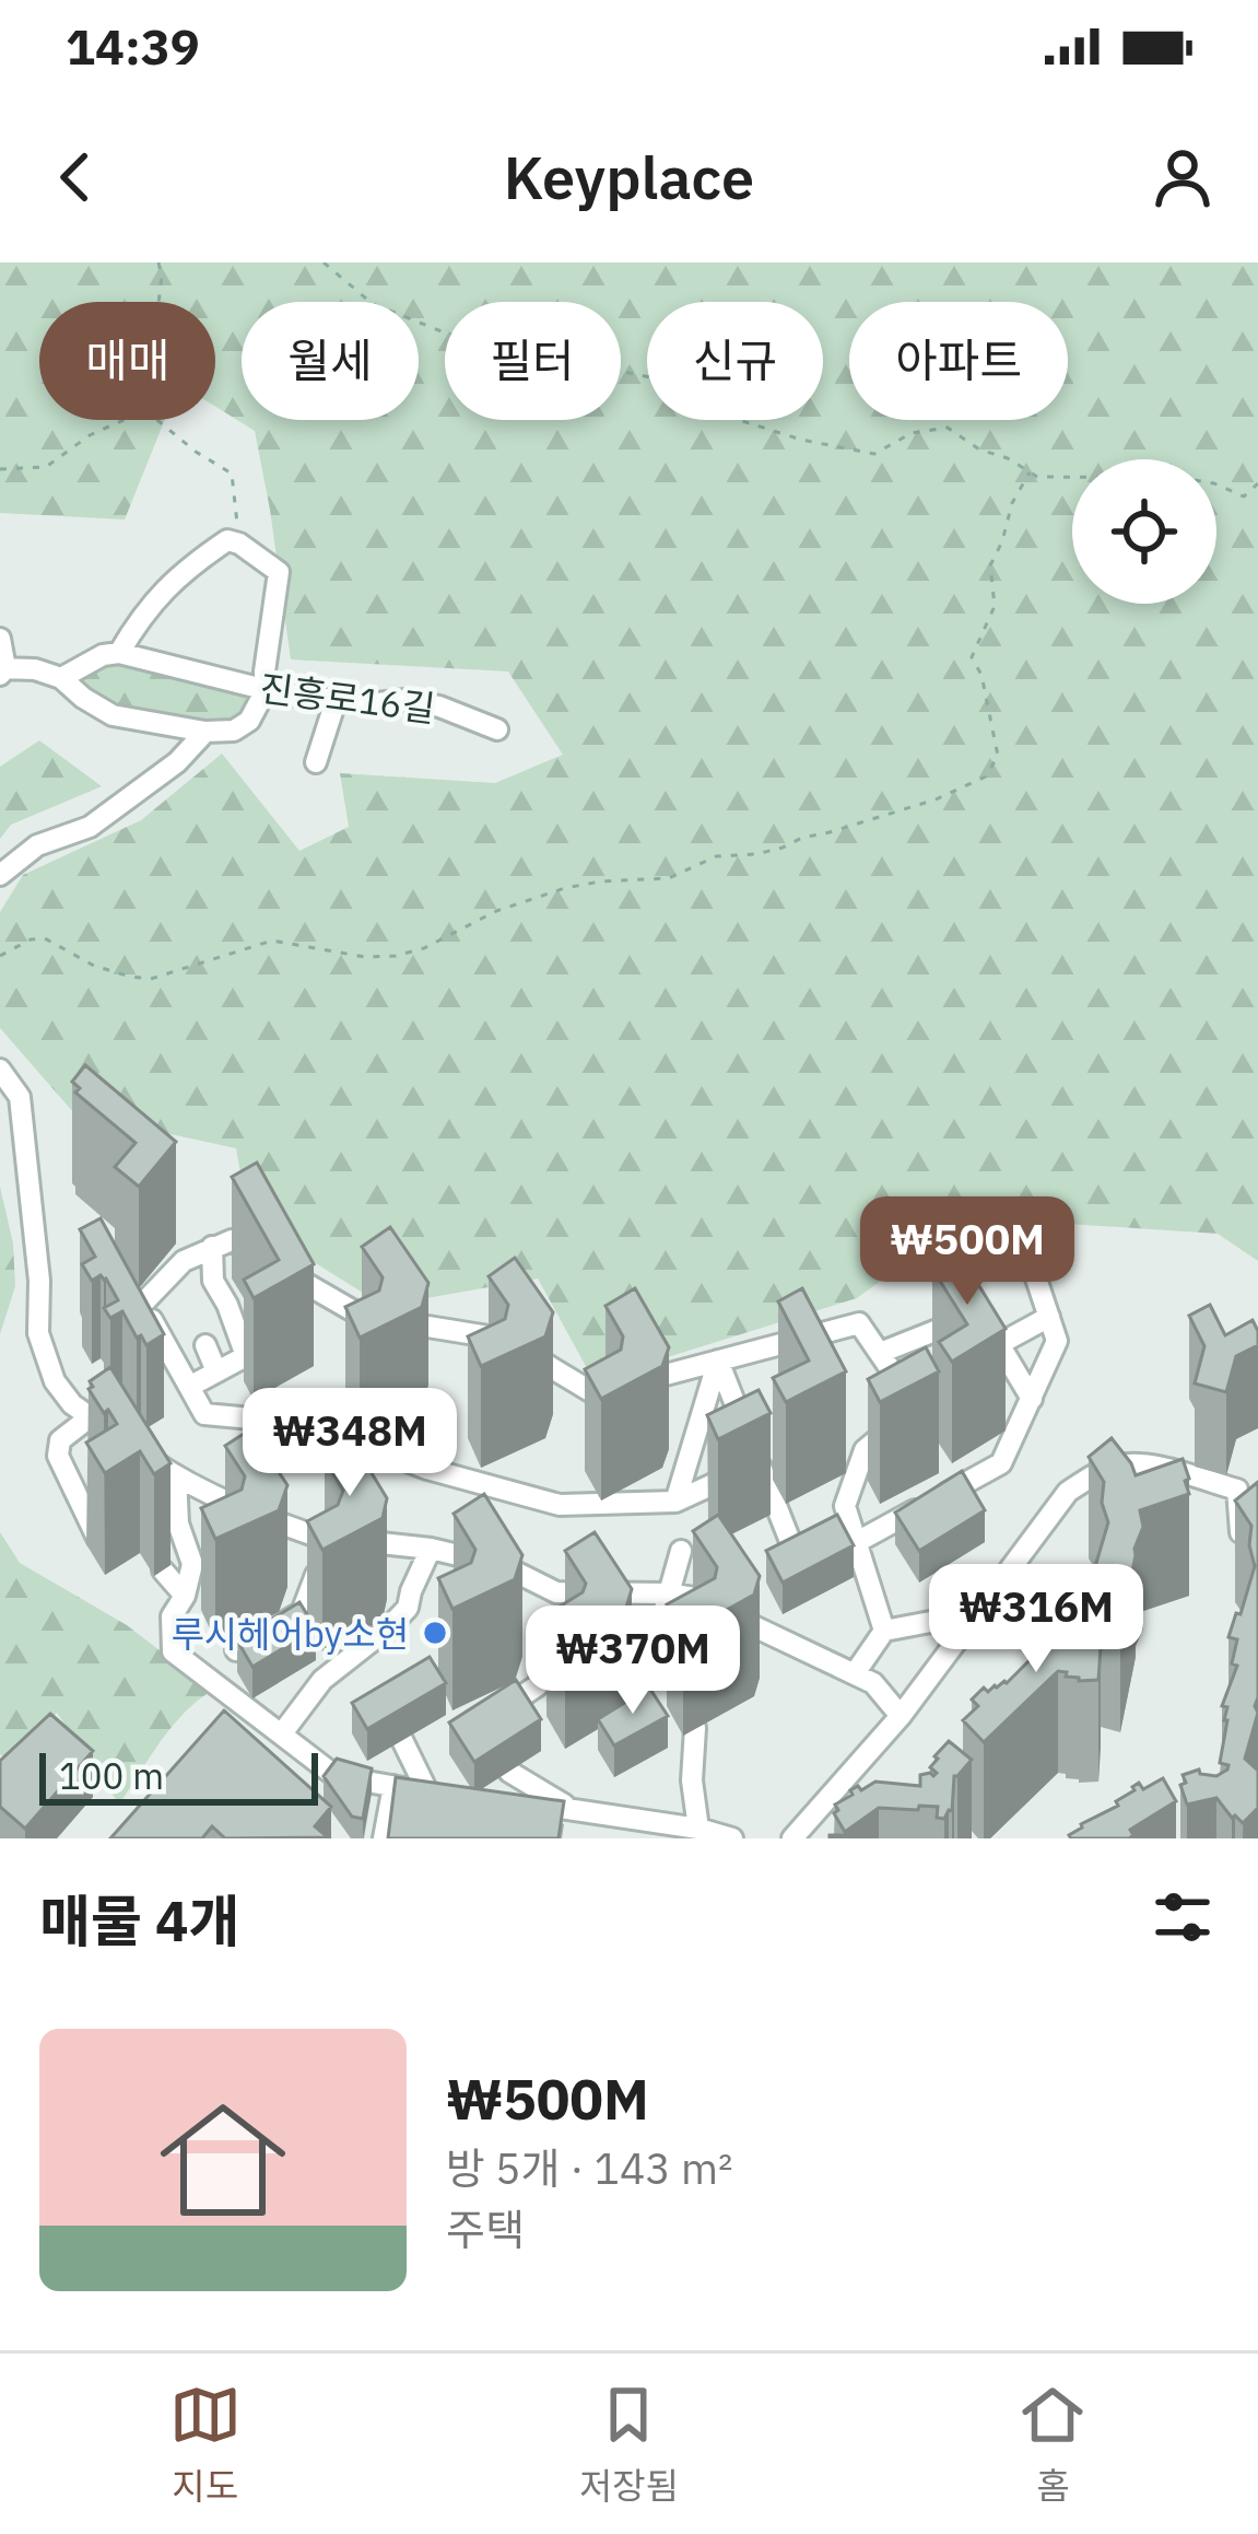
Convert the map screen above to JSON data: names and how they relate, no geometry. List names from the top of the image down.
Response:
{
  "streets": {
    "street": ["진흥로16길"]
  },
  "places": ["루시헤어by소현"],
  "scale_bar": "100 m",
  "page": {
    "status": "14:39",
    "header": "Keyplace",
    "chip": [
      "매매",
      "월세",
      "필터",
      "신규",
      "아파트"
    ],
    "price": [
      "₩500M",
      "₩348M",
      "₩316M",
      "₩370M"
    ],
    "scale": "100 m",
    "heading": "매물 4개",
    "list": [
      {
        "name": "₩500M",
        "note": "방 5개 · 143 m² · 주택"
      }
    ],
    "tabs": ["지도", "저장됨", "홈"]
  }
}
